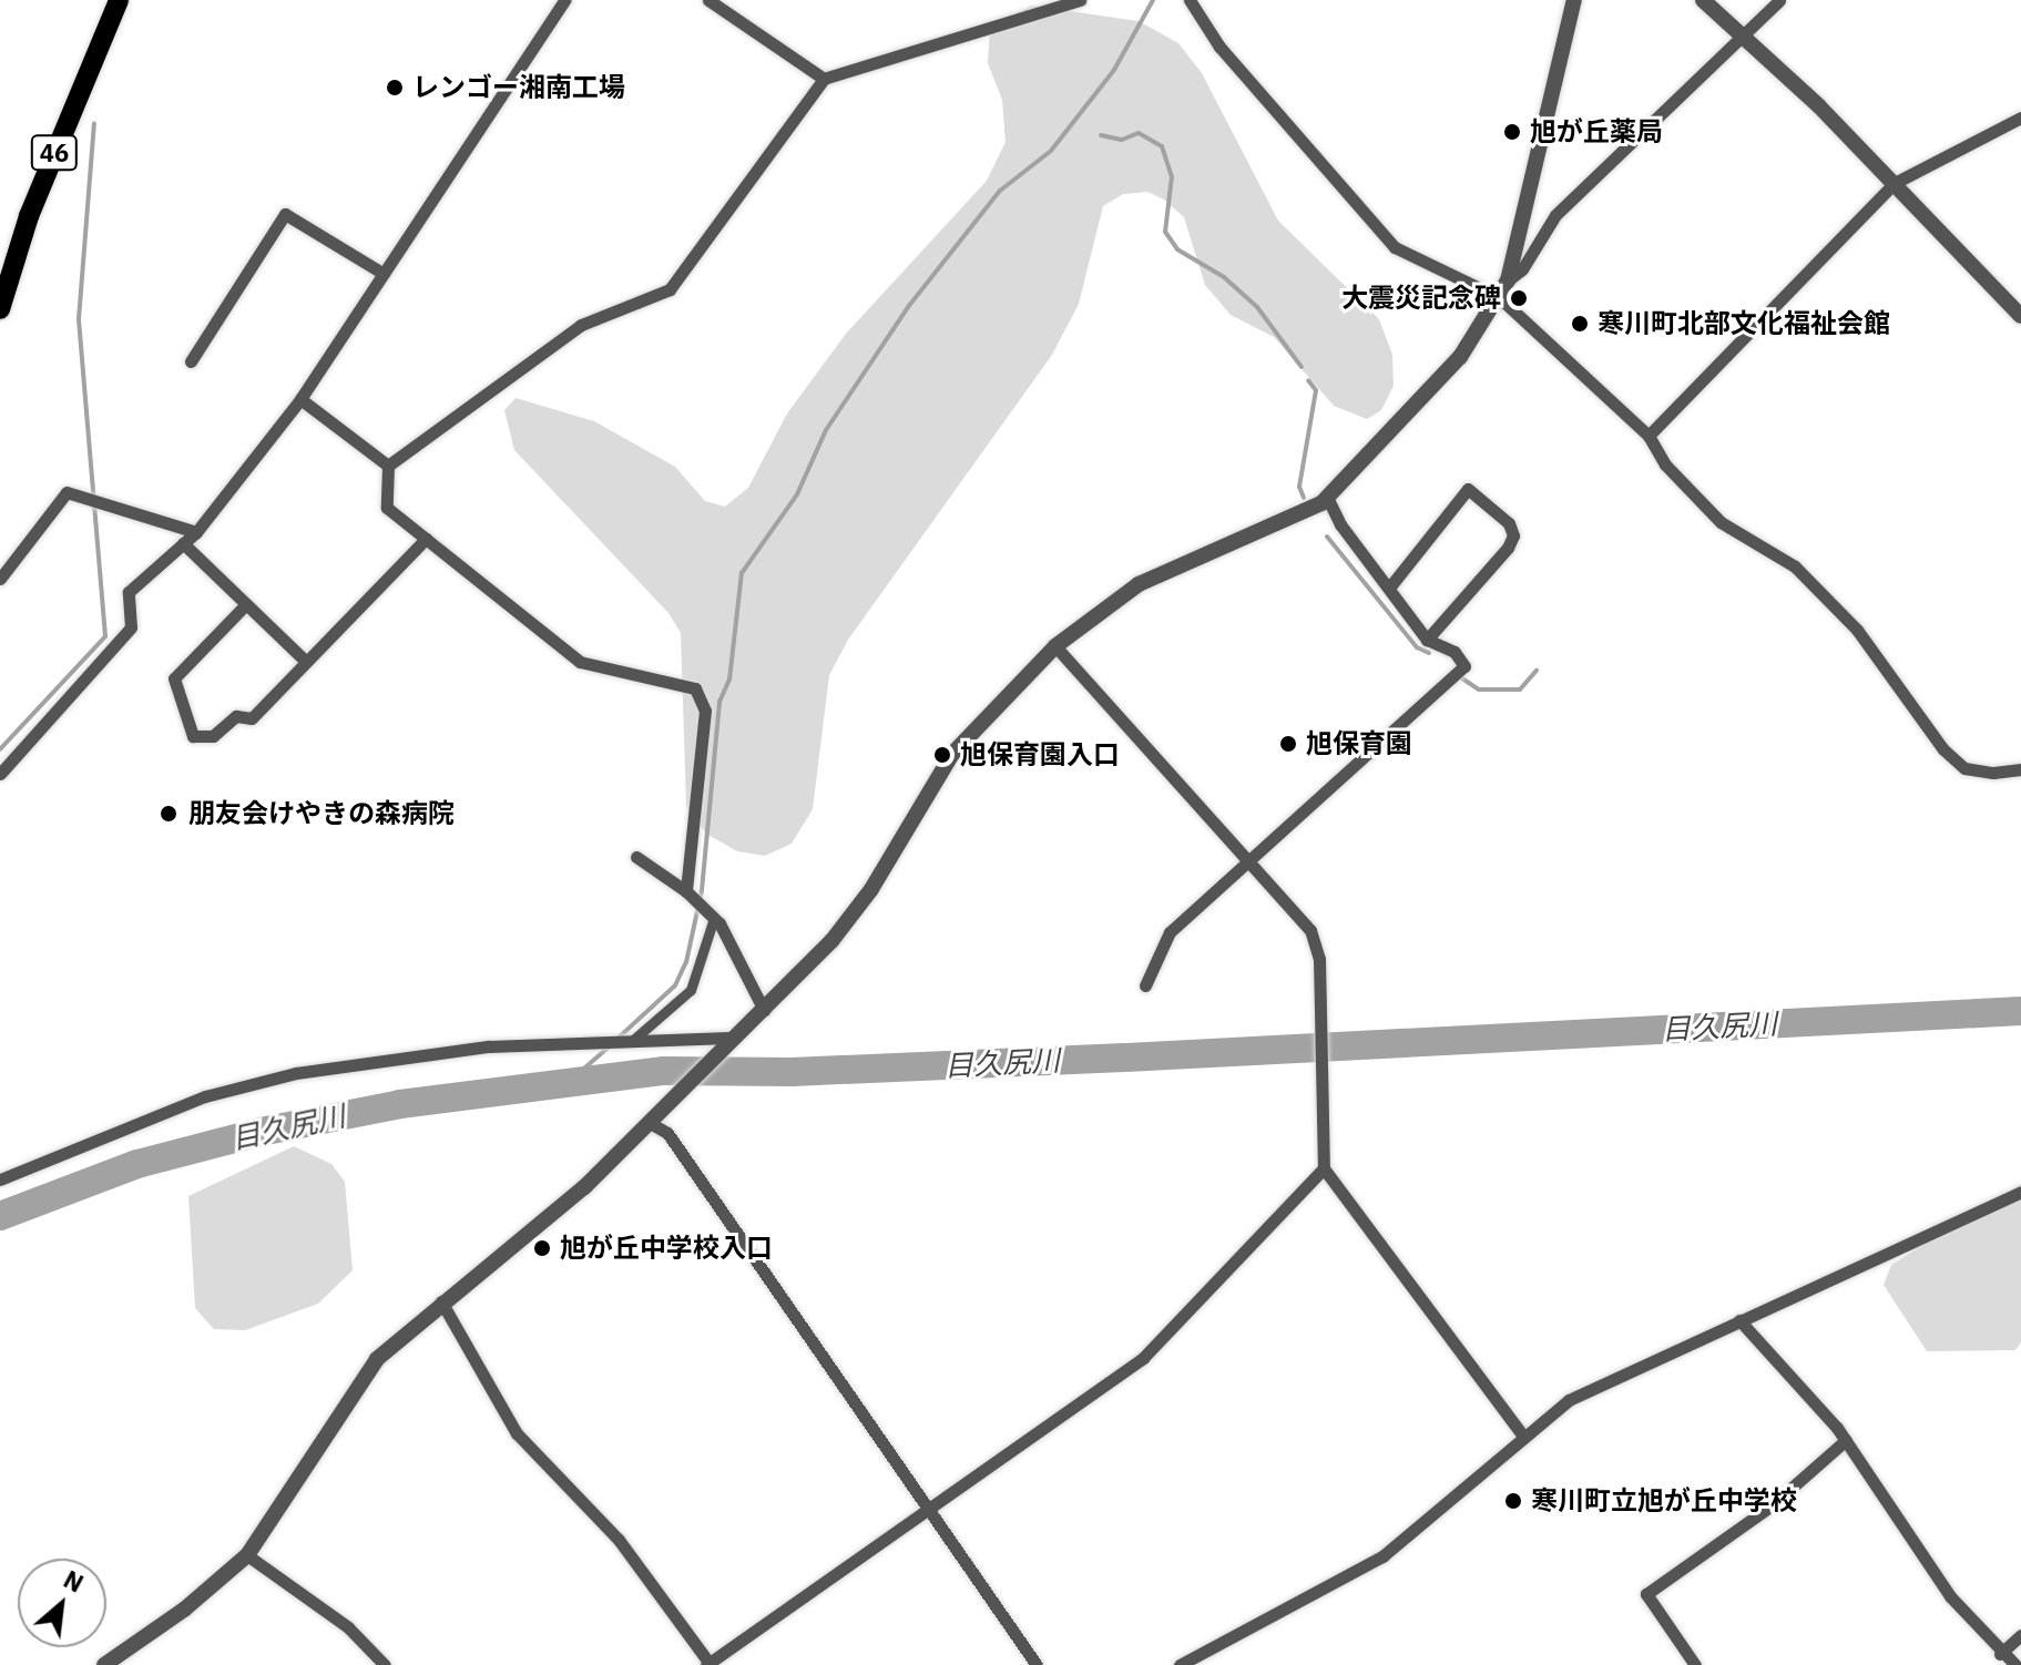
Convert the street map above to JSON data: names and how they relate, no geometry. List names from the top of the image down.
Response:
{
  "streets": {
    "main road": ["46"]
  },
  "water": ["目久尻川"],
  "places": [
    "レンゴー湘南工場",
    "旭が丘薬局",
    "大震災記念碑",
    "寒川町北部文化福祉会館",
    "旭保育園",
    "旭保育園入口",
    "朋友会けやきの森病院",
    "旭が丘中学校入口",
    "寒川町立旭が丘中学校"
  ],
  "north": "top right"
}
